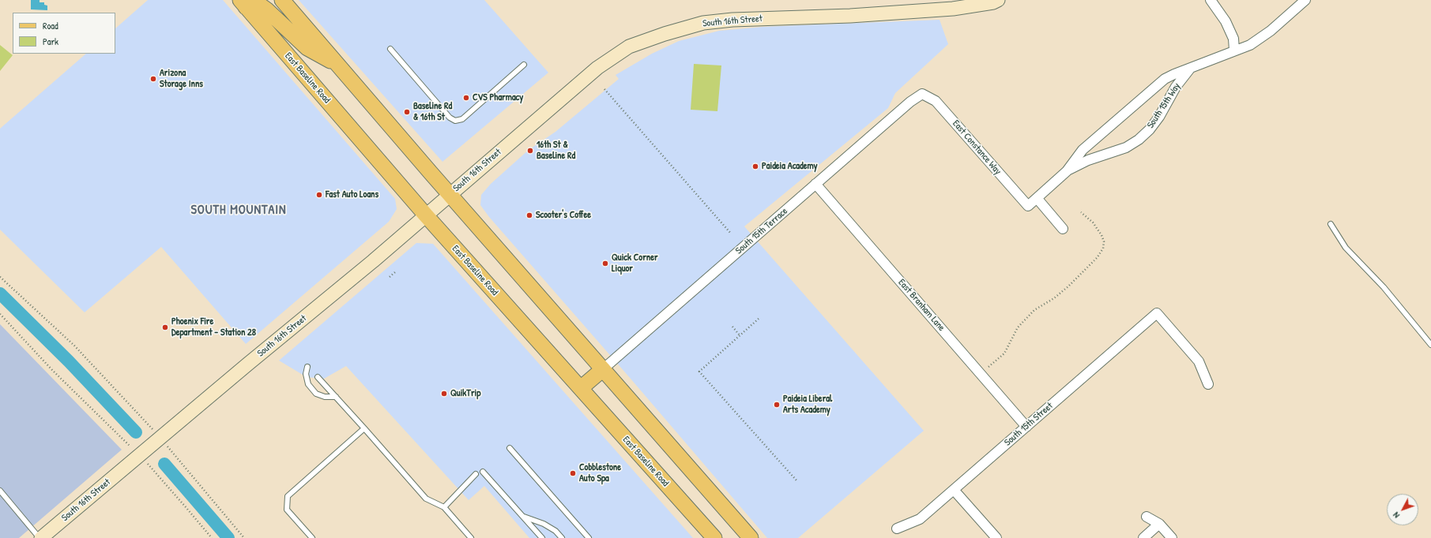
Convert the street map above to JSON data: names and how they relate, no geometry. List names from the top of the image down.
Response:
{
  "streets": {
    "main road": ["South 16th Street", "East Baseline Road"],
    "street": [
      "South 15th Way",
      "East Constance Way",
      "South 15th Terrace",
      "East Branham Lane",
      "South 15th Street"
    ]
  },
  "crossings": [
    ["South 16th Street", "East Baseline Road"],
    ["South 15th Way", "East Constance Way"],
    ["East Constance Way", "South 15th Terrace"],
    ["South 15th Terrace", "East Branham Lane"],
    ["East Branham Lane", "South 15th Street"]
  ],
  "districts": ["SOUTH MOUNTAIN"],
  "places": [
    "Arizona Storage Inns",
    "CVS Pharmacy",
    "Baseline Rd & 16th St",
    "16th St & Baseline Rd",
    "Paideia Academy",
    "Fast Auto Loans",
    "Scooter's Coffee",
    "Quick Corner Liquor",
    "Phoenix Fire Department - Station 28",
    "QuikTrip",
    "Paideia Liberal Arts Academy",
    "Cobblestone Auto Spa"
  ],
  "legend": ["Road", "Park"],
  "north": "bottom left"
}
